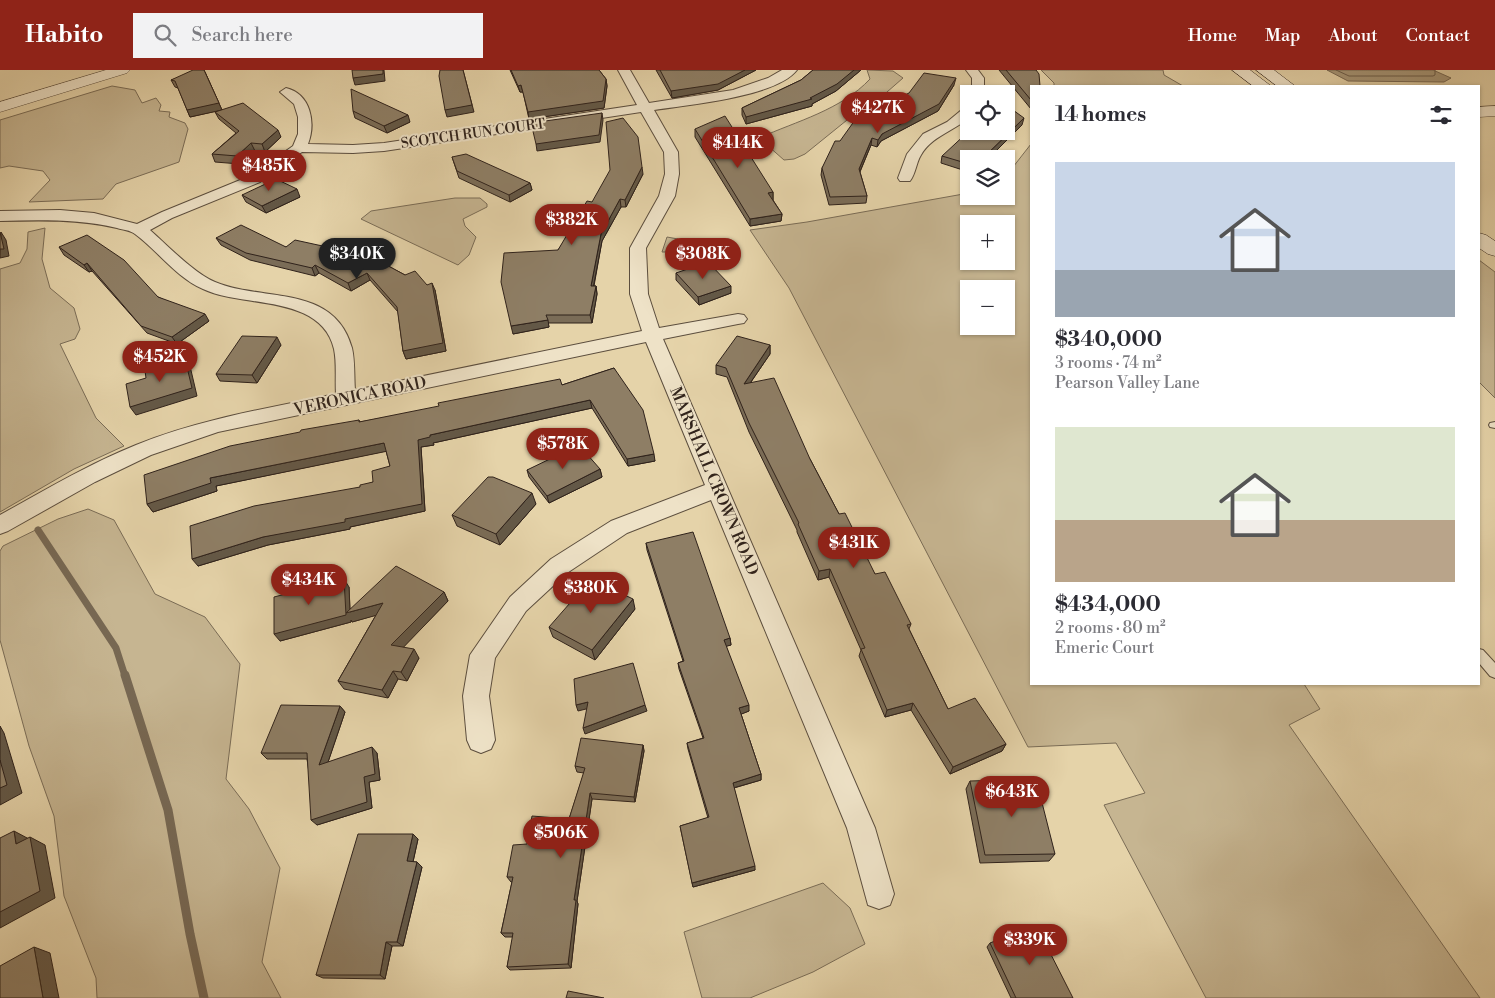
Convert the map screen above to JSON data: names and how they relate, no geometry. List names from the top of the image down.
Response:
{
  "streets": {
    "street": ["SCOTCH RUN COURT", "VERONICA ROAD", "MARSHALL CROWN ROAD"]
  },
  "crossings": [
    ["SCOTCH RUN COURT", "MARSHALL CROWN ROAD"],
    ["VERONICA ROAD", "MARSHALL CROWN ROAD"]
  ],
  "page": {
    "header": "Habito",
    "search": "Search here",
    "nav": [
      "Home",
      "Map",
      "About",
      "Contact"
    ],
    "map_buttons": ["+", "−"],
    "heading": "14 homes",
    "price": [
      "$427K",
      "$414K",
      "$485K",
      "$382K",
      "$340K",
      "$308K",
      "$452K",
      "$578K",
      "$431K",
      "$434K",
      "$380K",
      "$643K",
      "$506K",
      "$339K"
    ],
    "list": [
      {
        "name": "$340,000",
        "note": "3 rooms · 74 m² · Pearson Valley Lane"
      },
      {
        "name": "$434,000",
        "note": "2 rooms · 80 m² · Emeric Court"
      }
    ]
  }
}
